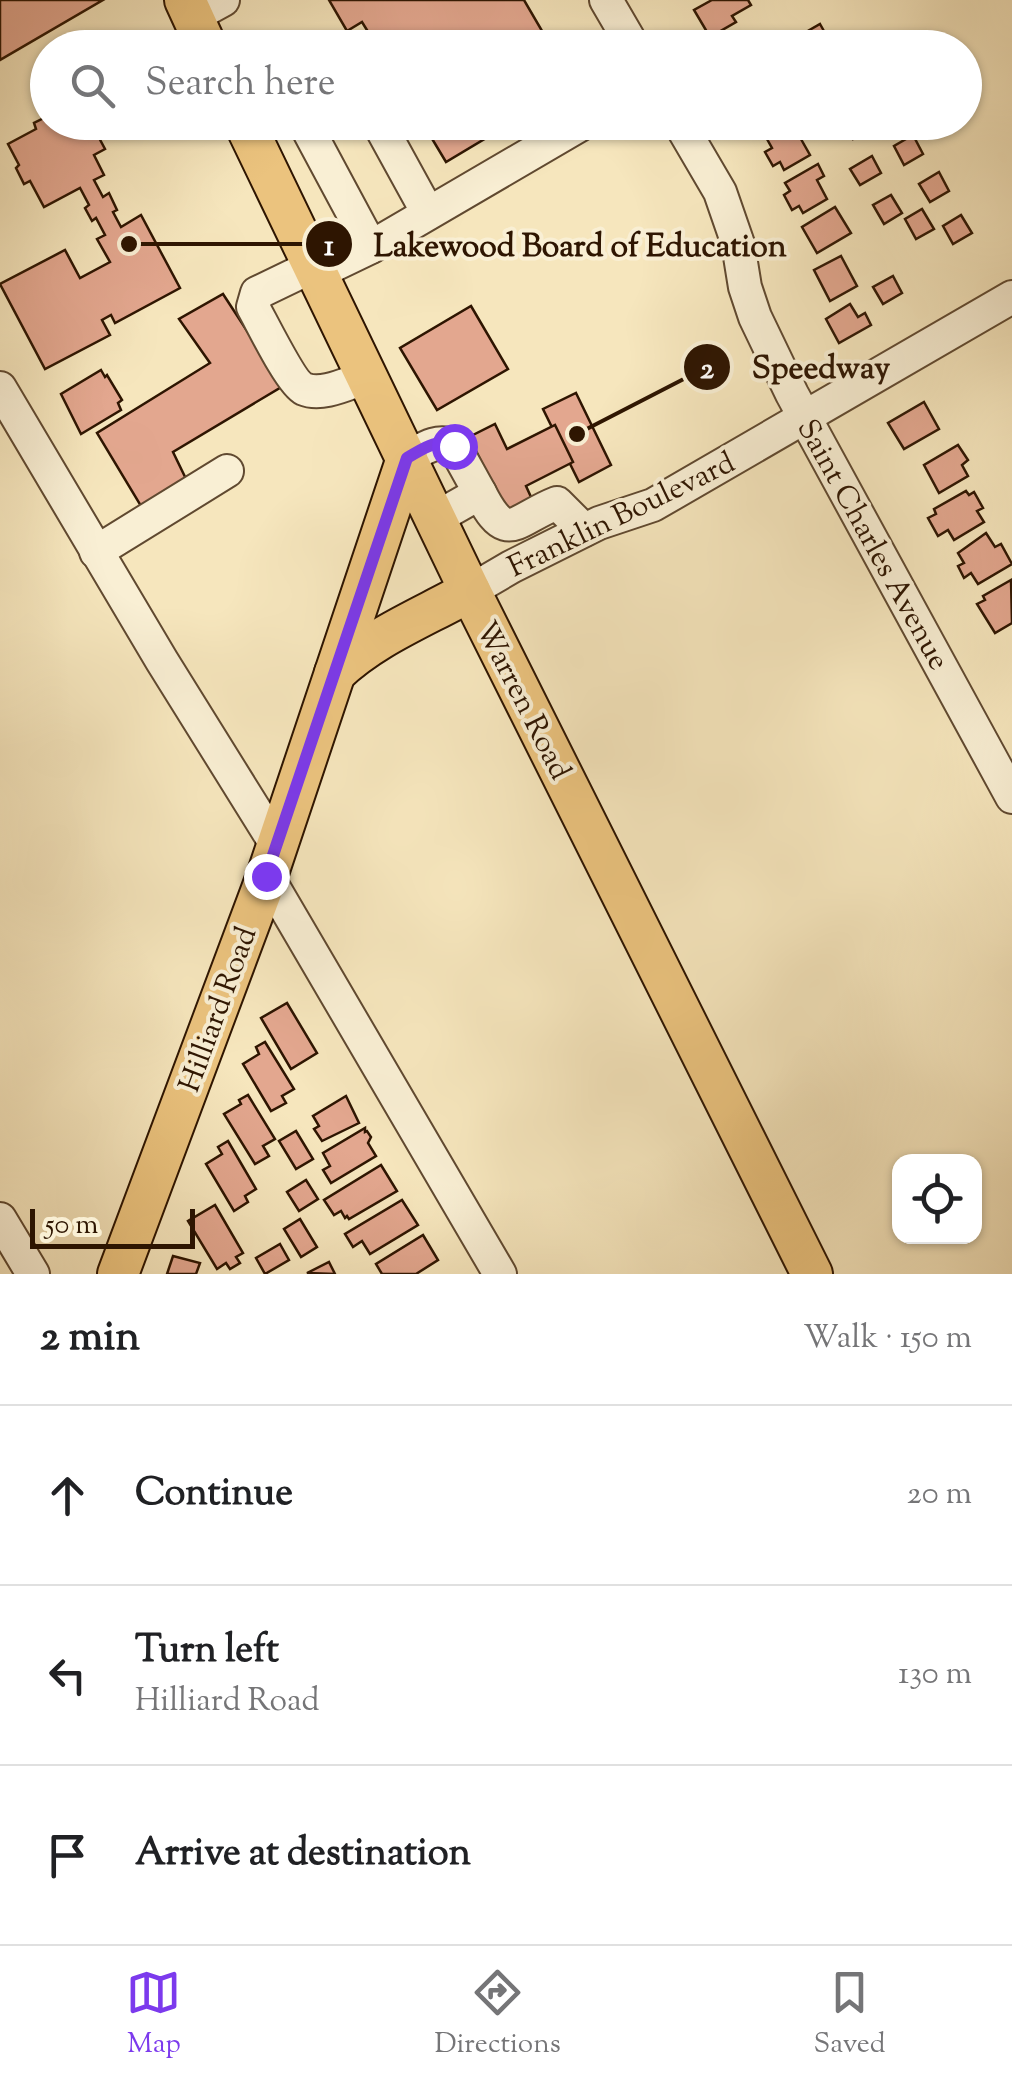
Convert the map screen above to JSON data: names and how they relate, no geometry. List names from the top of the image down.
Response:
{
  "streets": {
    "main road": ["Franklin Boulevard", "Warren Road", "Hilliard Road"],
    "street": ["Saint Charles Avenue"]
  },
  "crossings": [
    ["Franklin Boulevard", "Saint Charles Avenue"],
    ["Franklin Boulevard", "Warren Road"],
    ["Franklin Boulevard", "Hilliard Road"],
    ["Warren Road", "Hilliard Road"]
  ],
  "places": ["Lakewood Board of Education", "Speedway"],
  "scale_bar": "50 m",
  "page": {
    "search": "Search here",
    "scale": "50 m",
    "heading": ["2 min", "Walk · 150 m"],
    "list": [
      ["Continue", "20 m"],
      ["Turn left", "Hilliard Road", "130 m"],
      "Arrive at destination"
    ],
    "nav": ["Map", "Directions", "Saved"]
  }
}
